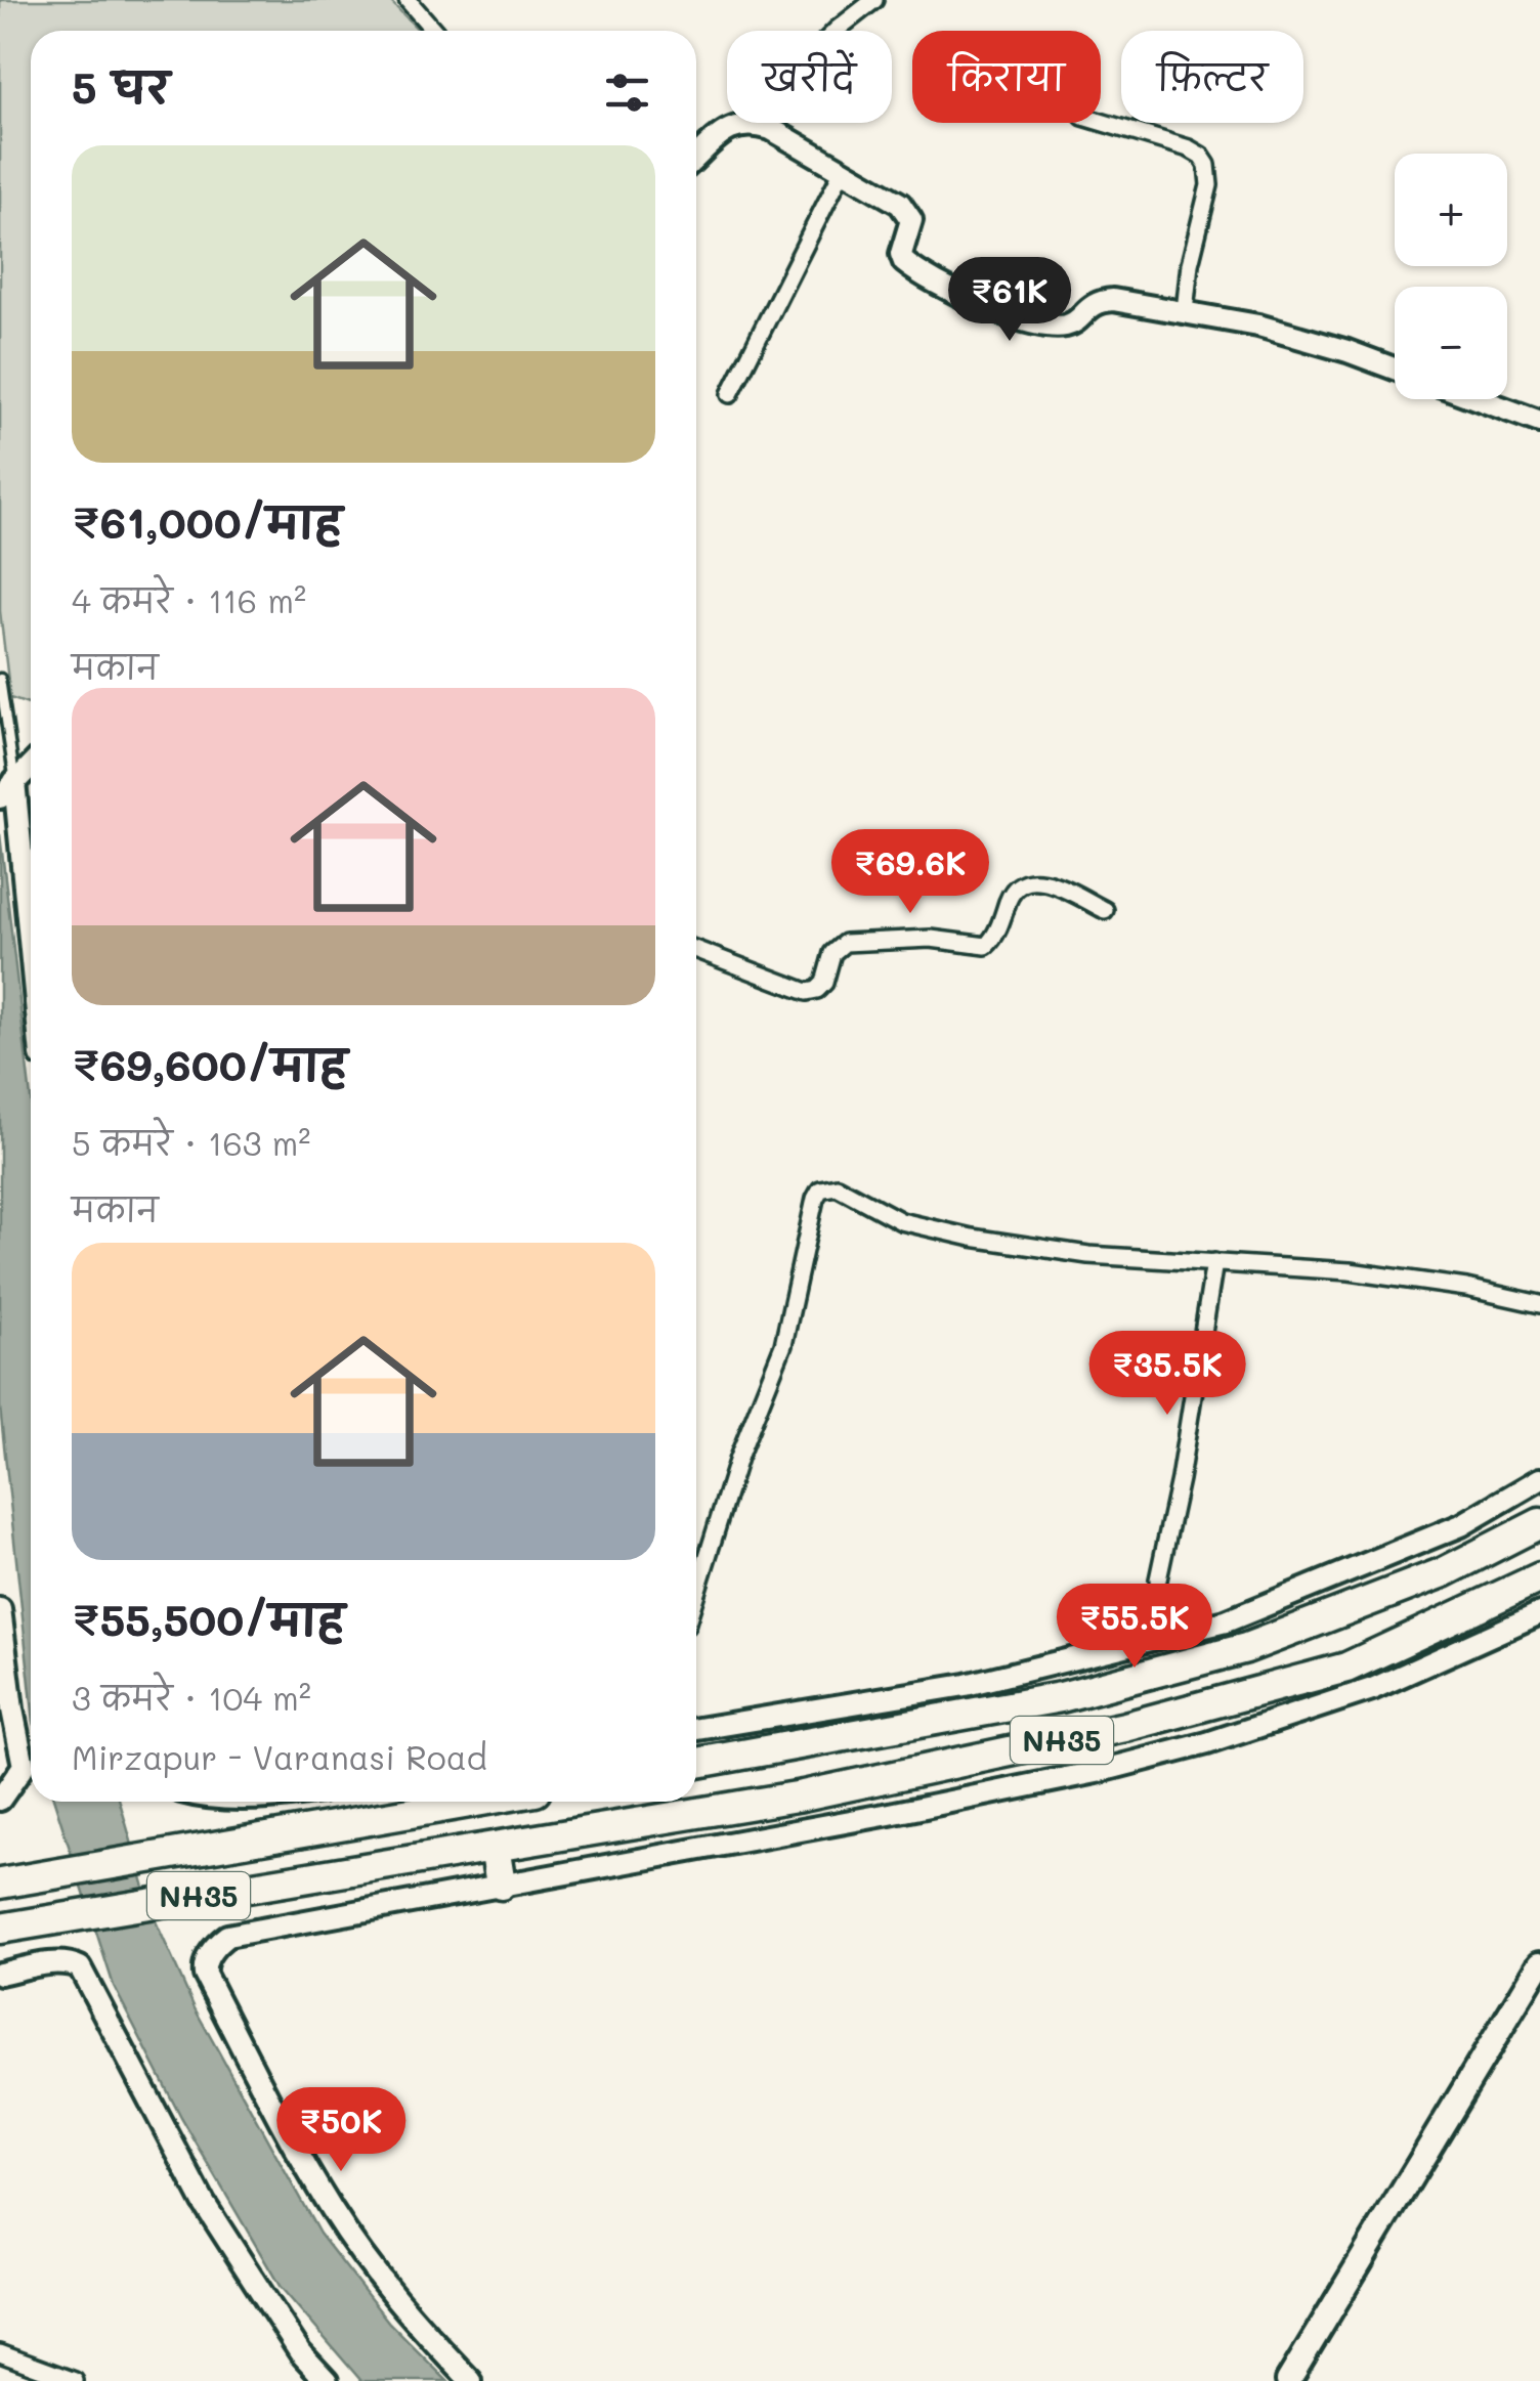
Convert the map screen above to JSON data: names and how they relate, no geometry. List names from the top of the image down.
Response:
{
  "streets": {
    "highway": ["NH35"]
  },
  "page": {
    "chip": ["खरीदें", "किराया", "फ़िल्टर"],
    "heading": "5 घर",
    "map_buttons": ["+", "−"],
    "list": [
      {
        "name": "₹61,000/माह",
        "note": "4 कमरे · 116 m² · मकान"
      },
      {
        "name": "₹69,600/माह",
        "note": "5 कमरे · 163 m² · मकान"
      },
      {
        "name": "₹55,500/माह",
        "note": "3 कमरे · 104 m² · Mirzapur - Varanasi Road"
      }
    ],
    "price": [
      "₹61K",
      "₹69.6K",
      "₹35.5K",
      "₹55.5K",
      "₹50K"
    ]
  }
}
